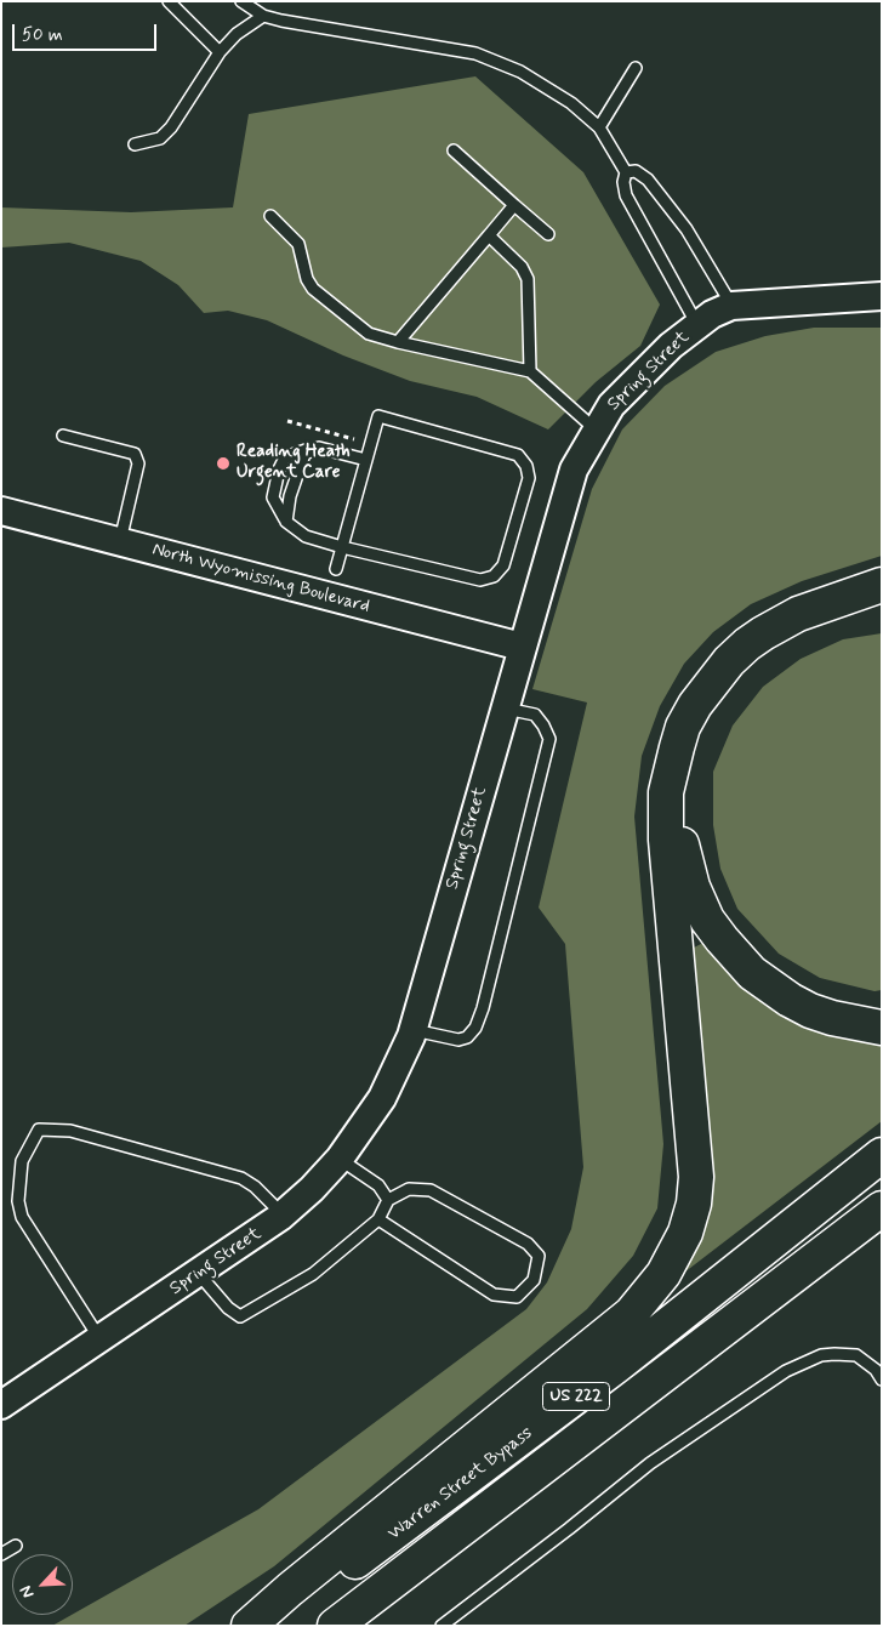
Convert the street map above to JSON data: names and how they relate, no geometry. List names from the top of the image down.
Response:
{
  "streets": {
    "highway": ["US 222", "Warren Street Bypass"],
    "street": ["Spring Street", "North Wyomissing Boulevard"]
  },
  "crossings": [
    ["Spring Street", "North Wyomissing Boulevard"]
  ],
  "places": ["Reading Heath Urgent Care"],
  "scale_bar": "50 m",
  "north": "bottom left"
}
